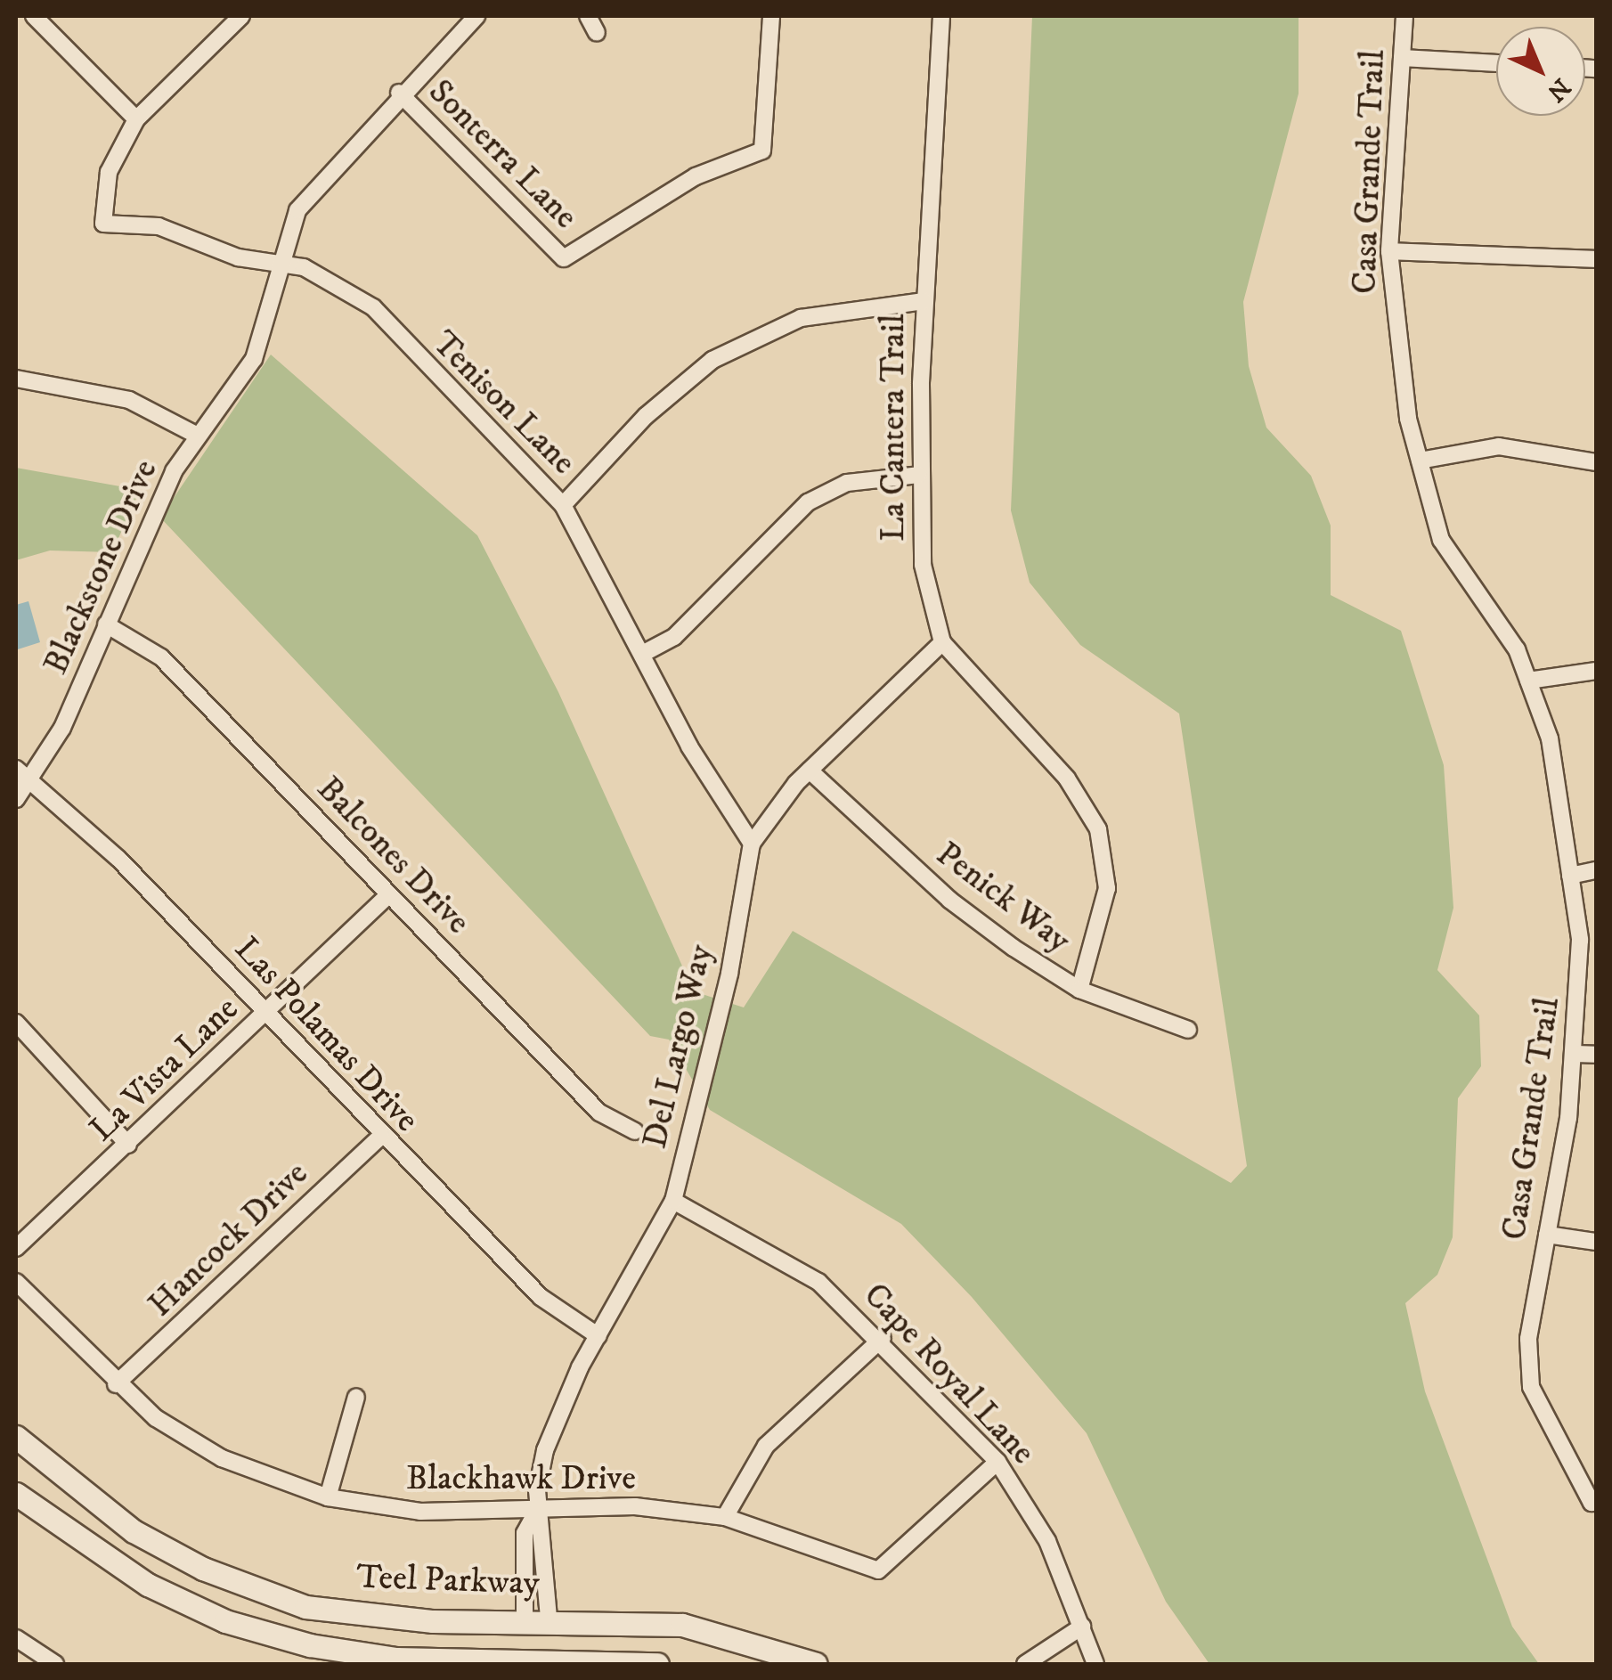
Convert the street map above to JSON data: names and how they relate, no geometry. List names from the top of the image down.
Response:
{
  "streets": {
    "main road": ["Teel Parkway"],
    "street": [
      "Sonterra Lane",
      "Casa Grande Trail",
      "Tenison Lane",
      "La Cantera Trail",
      "Blackstone Drive",
      "Balcones Drive",
      "Penick Way",
      "Las Polamas Drive",
      "Del Largo Way",
      "La Vista Lane",
      "Hancock Drive",
      "Cape Royal Lane",
      "Blackhawk Drive"
    ]
  },
  "crossings": [
    ["Sonterra Lane", "Blackstone Drive"],
    ["Tenison Lane", "Blackstone Drive"],
    ["Tenison Lane", "Del Largo Way"],
    ["La Cantera Trail", "Penick Way"],
    ["La Cantera Trail", "Del Largo Way"],
    ["Blackstone Drive", "Balcones Drive"],
    ["Blackstone Drive", "Las Polamas Drive"],
    ["Balcones Drive", "La Vista Lane"],
    ["Penick Way", "Del Largo Way"],
    ["Las Polamas Drive", "Del Largo Way"],
    ["Las Polamas Drive", "La Vista Lane"],
    ["Las Polamas Drive", "Hancock Drive"],
    ["Del Largo Way", "Cape Royal Lane"],
    ["Del Largo Way", "Blackhawk Drive"],
    ["Del Largo Way", "Teel Parkway"],
    ["Hancock Drive", "Blackhawk Drive"],
    ["Cape Royal Lane", "Blackhawk Drive"]
  ],
  "north": "bottom right"
}
